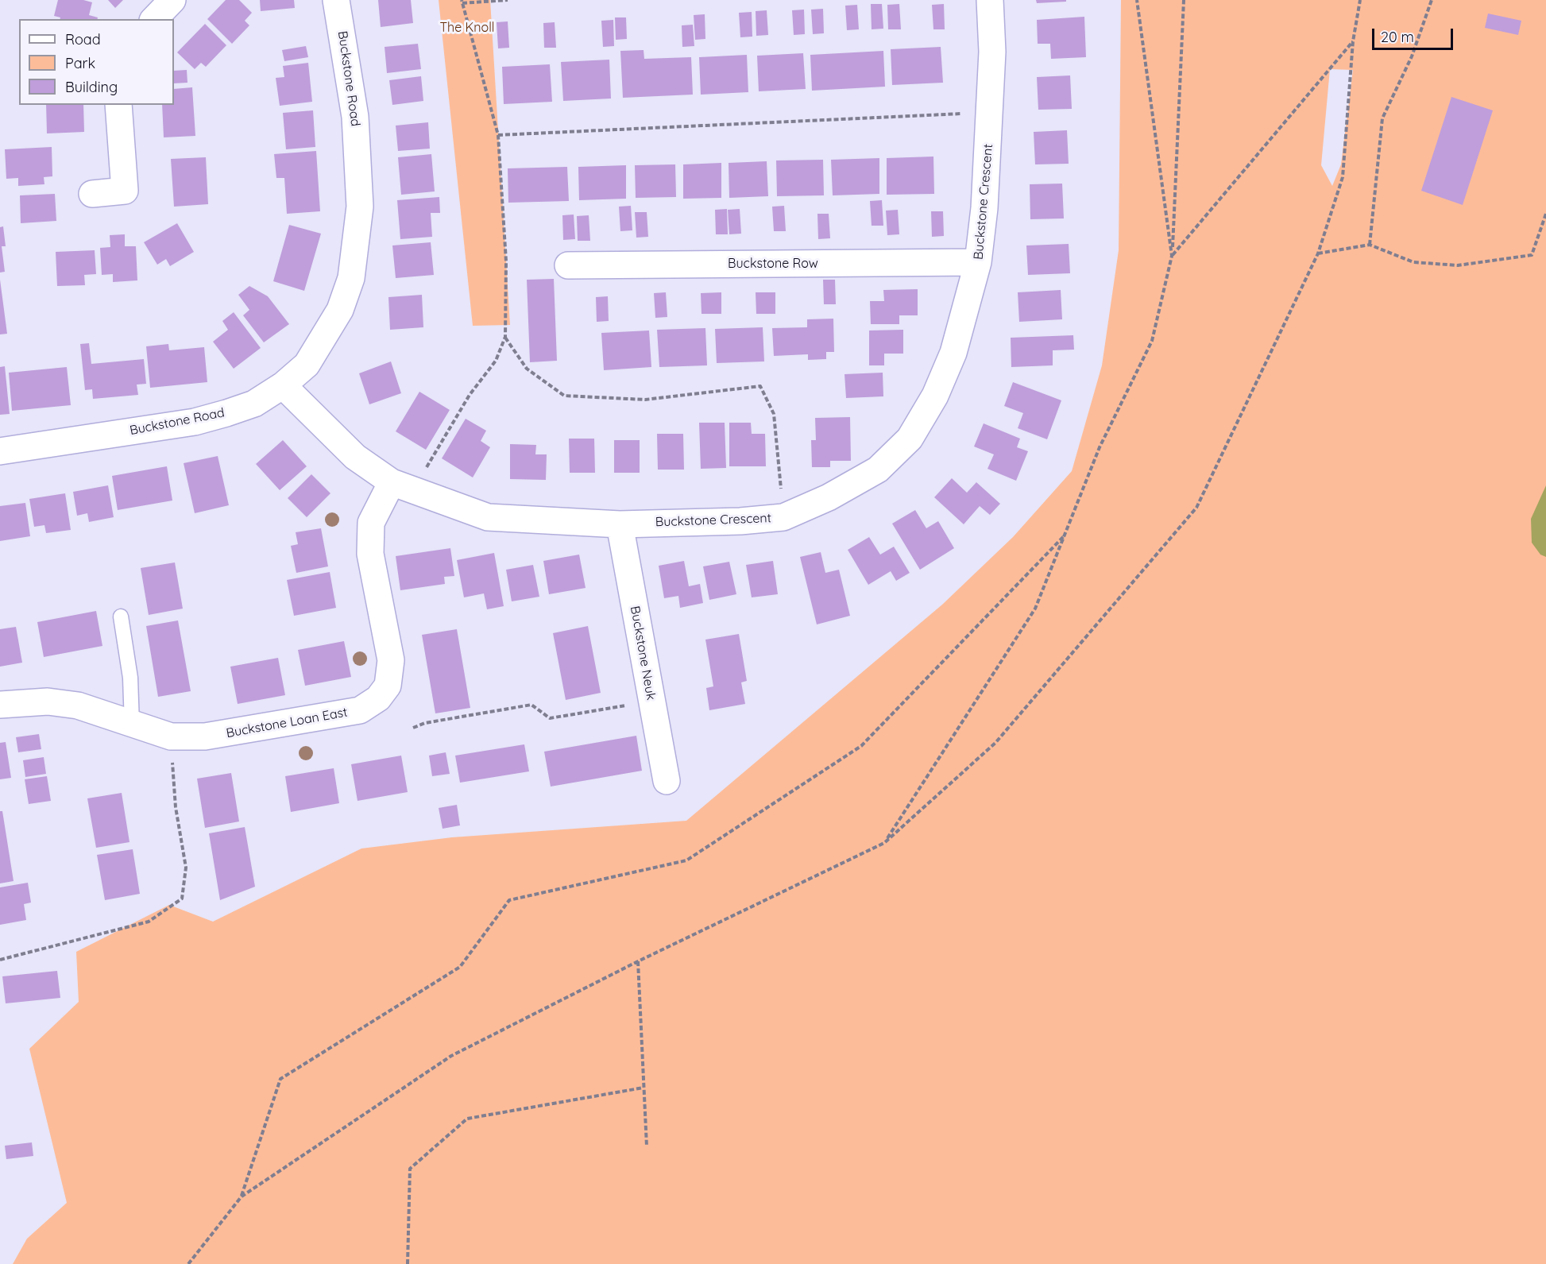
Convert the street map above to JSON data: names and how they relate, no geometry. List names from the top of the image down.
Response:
{
  "streets": {
    "street": [
      "Buckstone Road",
      "Buckstone Crescent",
      "Buckstone Row",
      "Buckstone Neuk",
      "Buckstone Loan East"
    ]
  },
  "crossings": [
    ["Buckstone Road", "Buckstone Crescent"],
    ["Buckstone Crescent", "Buckstone Row"],
    ["Buckstone Crescent", "Buckstone Neuk"],
    ["Buckstone Crescent", "Buckstone Loan East"]
  ],
  "parks": ["The Knoll"],
  "legend": ["Road", "Park", "Building"],
  "scale_bar": "20 m"
}
